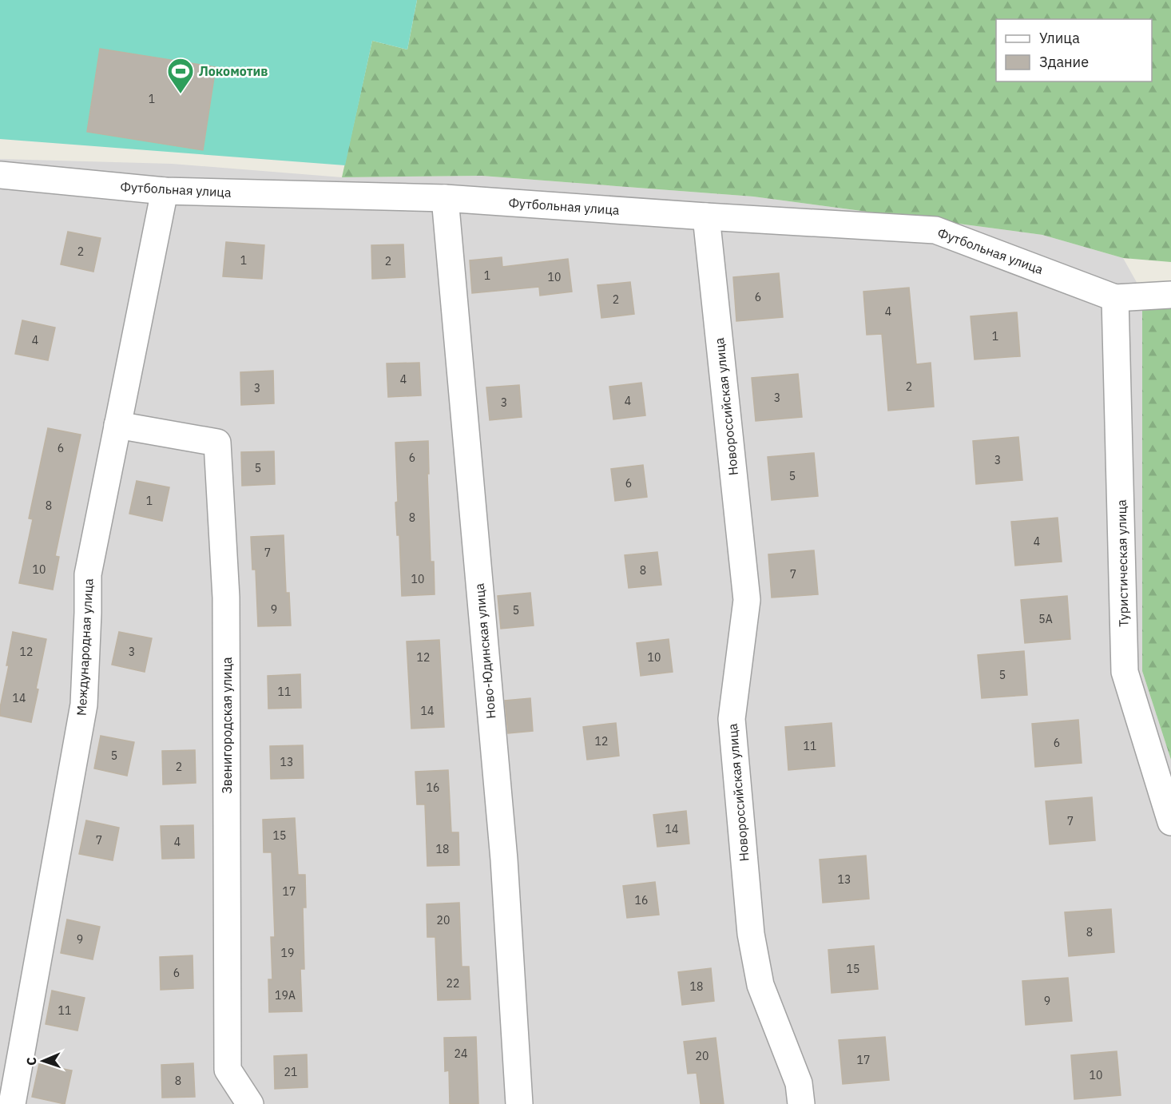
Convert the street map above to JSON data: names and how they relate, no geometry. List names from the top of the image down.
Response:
{
  "streets": {
    "street": [
      "Футбольная улица",
      "Новороссийская улица",
      "Туристическая улица",
      "Международная улица",
      "Ново-Юдинская улица",
      "Звенигородская улица"
    ]
  },
  "crossings": [
    ["Футбольная улица", "Новороссийская улица"],
    ["Футбольная улица", "Туристическая улица"],
    ["Футбольная улица", "Международная улица"],
    ["Футбольная улица", "Ново-Юдинская улица"],
    ["Международная улица", "Звенигородская улица"]
  ],
  "places": {
    "sports": ["Локомотив"]
  },
  "house_numbers": [
    "1",
    "2",
    "1",
    "2",
    "1",
    "10",
    "6",
    "2",
    "4",
    "1",
    "4",
    "4",
    "2",
    "3",
    "3",
    "4",
    "3",
    "6",
    "6",
    "3",
    "5",
    "5",
    "6",
    "1",
    "8",
    "8",
    "4",
    "7",
    "10",
    "8",
    "7",
    "10",
    "9",
    "5",
    "5А",
    "12",
    "3",
    "12",
    "10",
    "5",
    "11",
    "14",
    "14",
    "12",
    "6",
    "11",
    "5",
    "13",
    "2",
    "16",
    "7",
    "14",
    "15",
    "7",
    "4",
    "18",
    "13",
    "17",
    "16",
    "20",
    "8",
    "9",
    "19",
    "15",
    "6",
    "22",
    "18",
    "19А",
    "9",
    "11",
    "24",
    "20",
    "17",
    "21",
    "10",
    "8"
  ],
  "legend": ["Улица", "Здание"],
  "north": "left"
}
